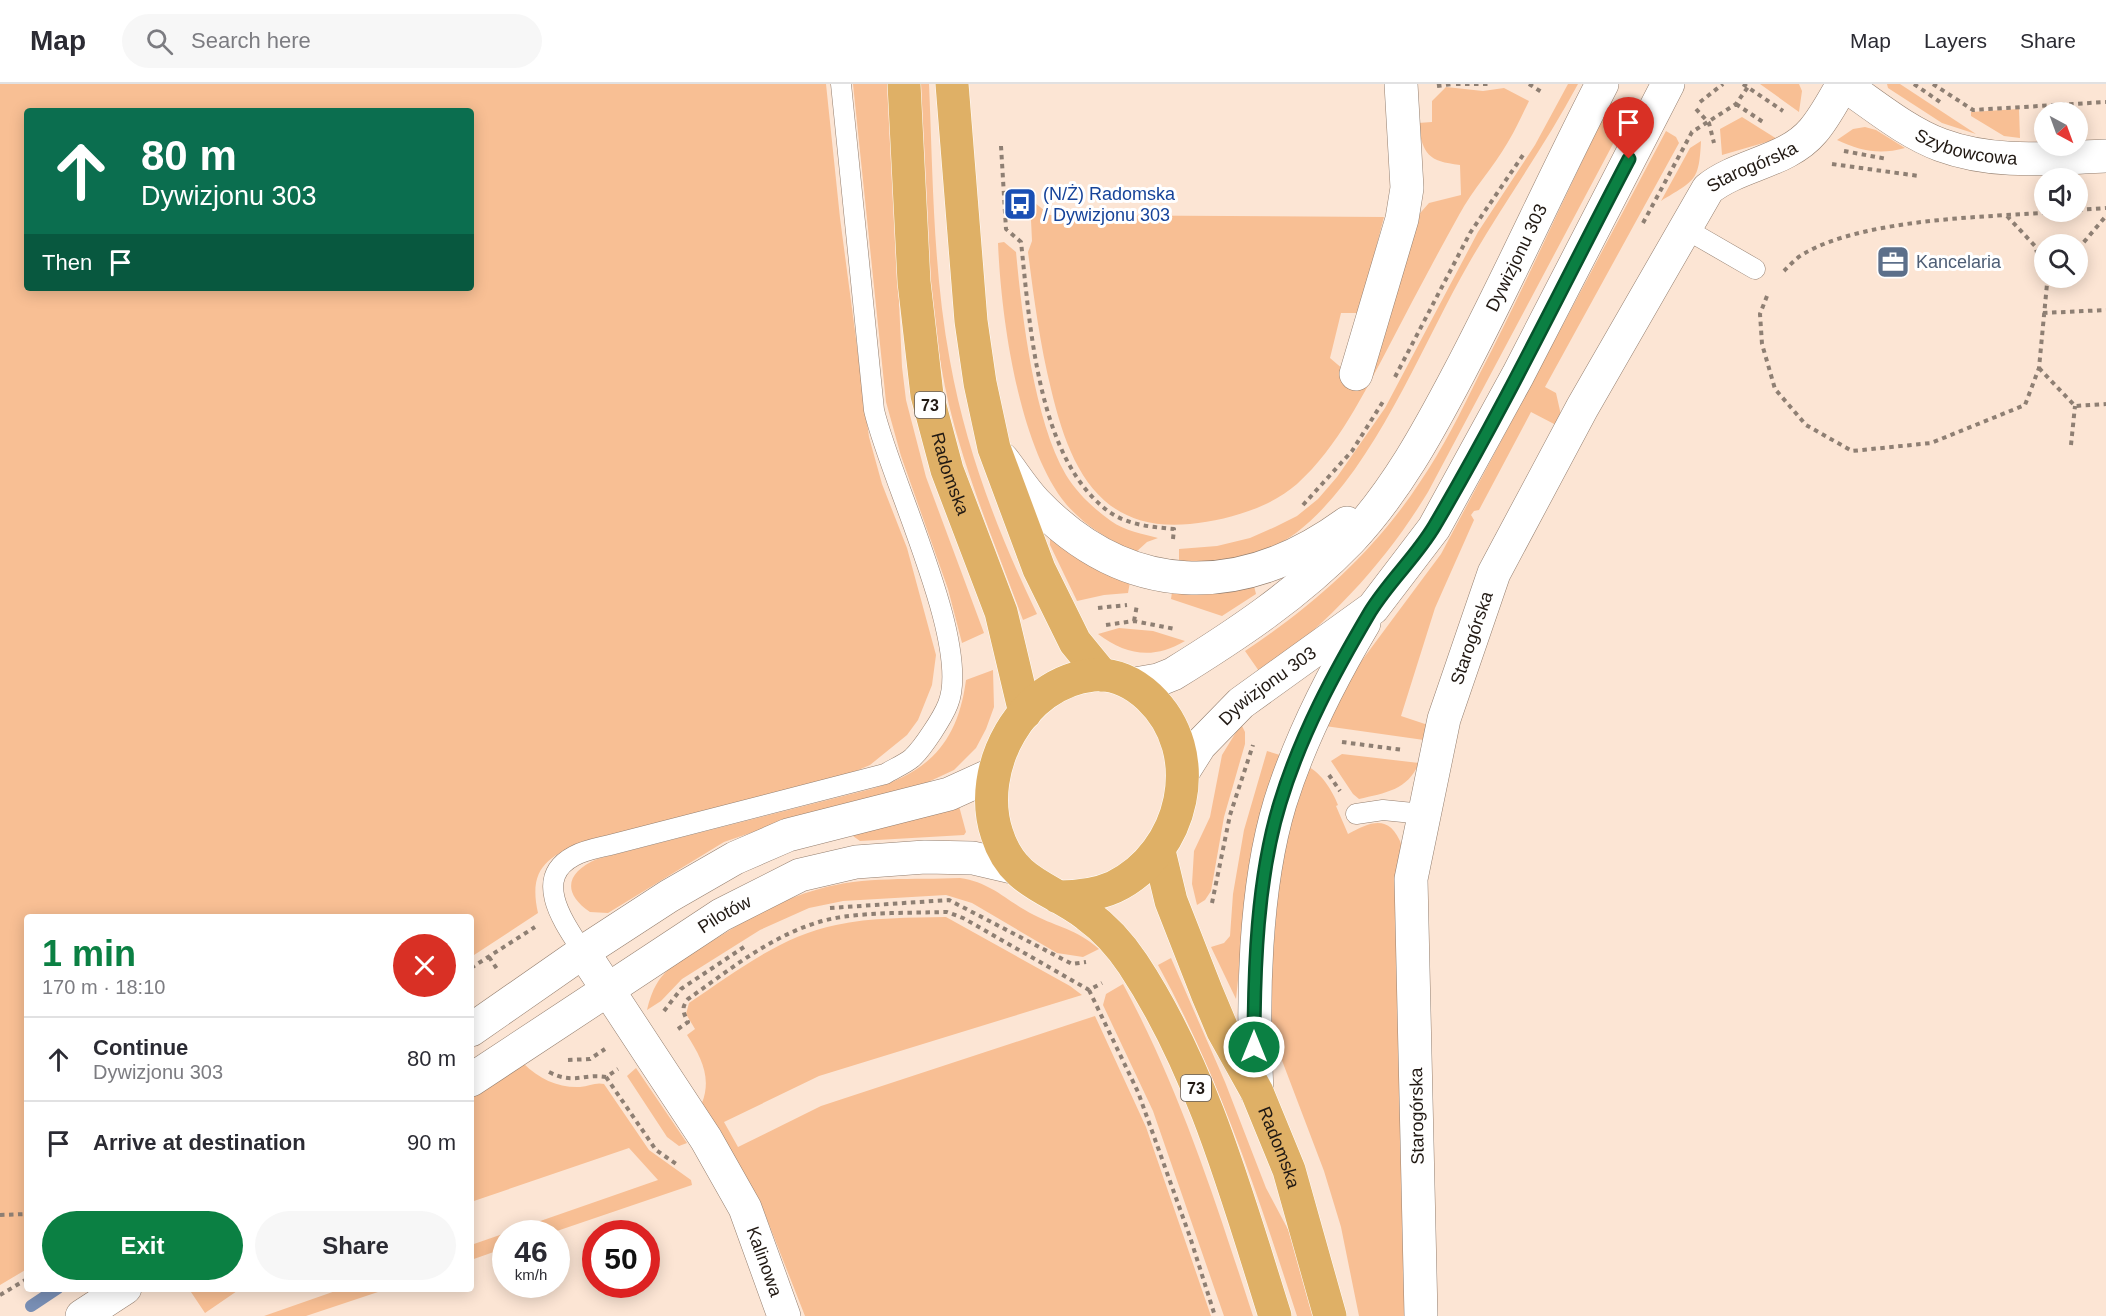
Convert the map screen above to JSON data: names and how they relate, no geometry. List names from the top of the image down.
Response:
{
  "streets": {
    "main road": [
      "Szybowcowa",
      "Starogórska",
      "Dywizjonu 303",
      "73",
      "Radomska",
      "Pilotów",
      "Kalinowa"
    ]
  },
  "crossings": [
    ["Szybowcowa", "Starogórska"],
    ["Dywizjonu 303", "73"],
    ["Dywizjonu 303", "Radomska"],
    ["Dywizjonu 303", "Pilotów"],
    ["73", "Radomska"],
    ["73", "Pilotów"],
    ["Radomska", "Pilotów"],
    ["Pilotów", "Kalinowa"]
  ],
  "places": {
    "bus stop": ["(N/Ż) Radomska / Dywizjonu 303"],
    "office": ["Kancelaria"]
  },
  "north": "bottom right",
  "page": {
    "header": "Map",
    "search": "Search here",
    "nav": ["Map", "Layers", "Share"],
    "turn": ["80 m", "Dywizjonu 303"],
    "then": "Then",
    "heading": ["1 min", "170 m · 18:10"],
    "list": [
      {
        "name": "Continue",
        "note": "Dywizjonu 303",
        "value": "80 m"
      },
      {
        "name": "Arrive at destination",
        "value": "90 m"
      }
    ],
    "buttons": ["Exit", "Share"],
    "speed": "46 km/h",
    "limit": "50"
  }
}
